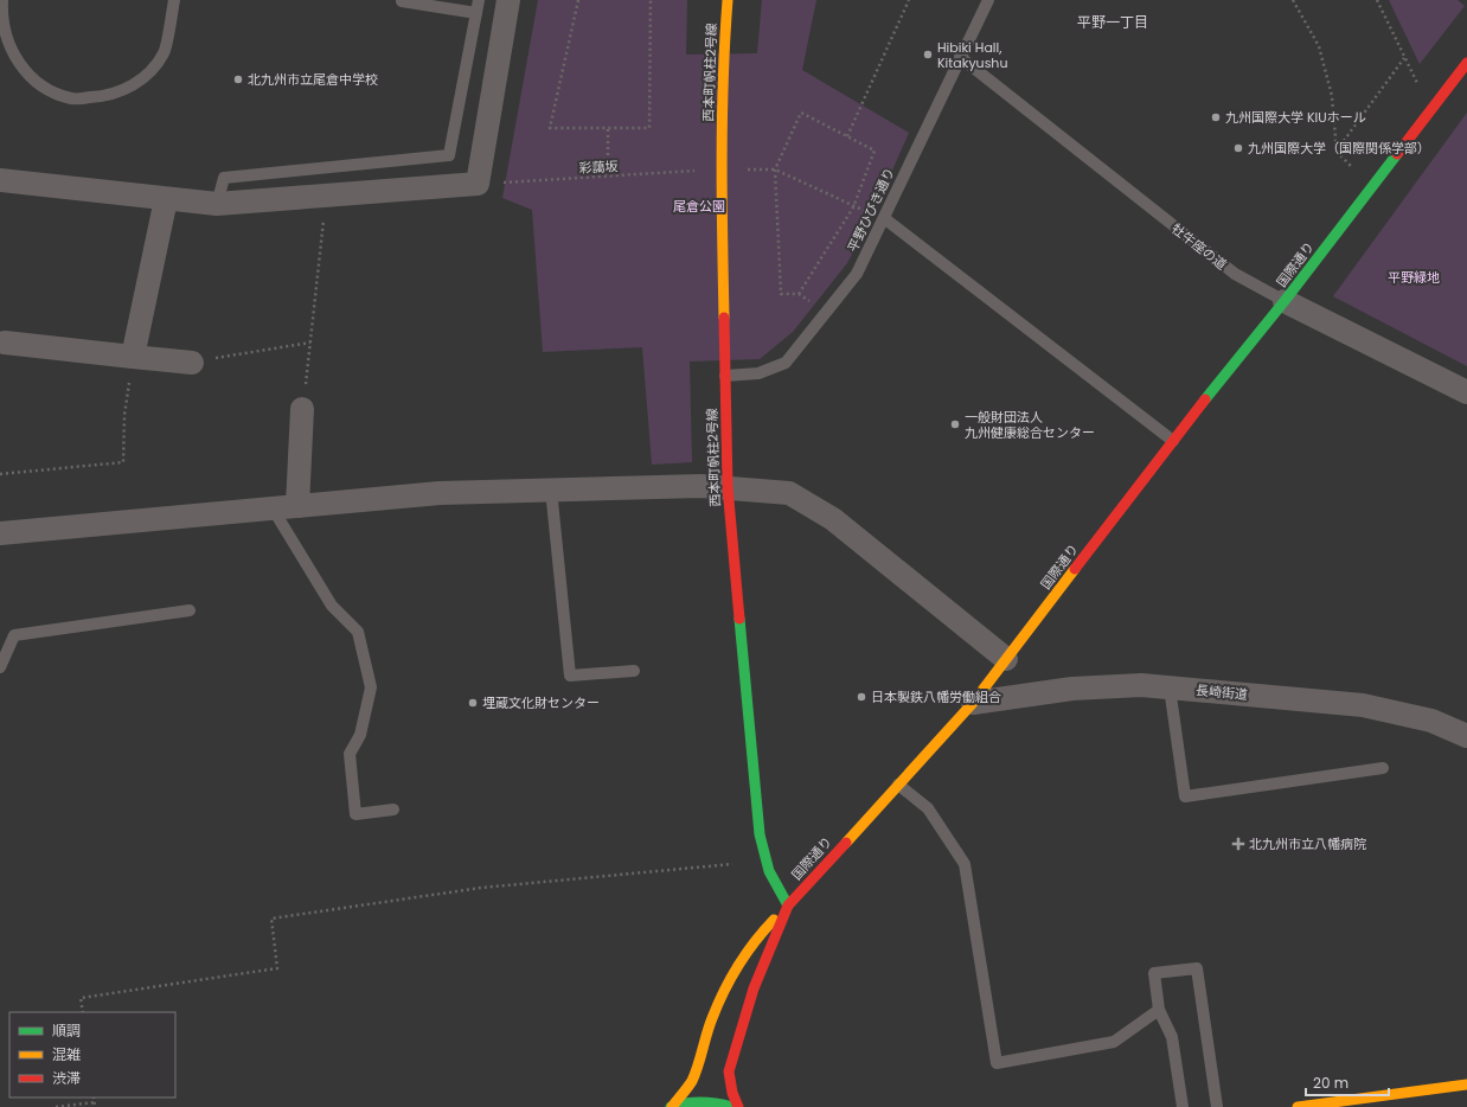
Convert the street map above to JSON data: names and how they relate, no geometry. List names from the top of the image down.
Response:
{
  "streets": {
    "street": [
      "西本町帆柱2号線",
      "牡牛座の道",
      "国際通り",
      "長崎街道"
    ],
    "lane": ["平野ひびき通り"],
    "path": ["彩藹坂"]
  },
  "crossings": [
    ["西本町帆柱2号線", "彩藹坂"],
    ["西本町帆柱2号線", "平野ひびき通り"],
    ["西本町帆柱2号線", "国際通り"],
    ["平野ひびき通り", "牡牛座の道"],
    ["牡牛座の道", "国際通り"],
    ["国際通り", "長崎街道"]
  ],
  "districts": ["平野一丁目"],
  "parks": ["尾倉公園", "平野緑地"],
  "places": {
    "other": [
      "Hibiki Hall, Kitakyushu",
      "北九州市立尾倉中学校",
      "九州国際大学 KIUホール",
      "九州国際大学（国際関係学部）",
      "一般財団法人 九州健康総合センター",
      "日本製鉄八幡労働組合",
      "埋蔵文化財センター"
    ],
    "health": ["北九州市立八幡病院"]
  },
  "legend": ["順調", "混雑", "渋滞"],
  "scale_bar": "20 m"
}
